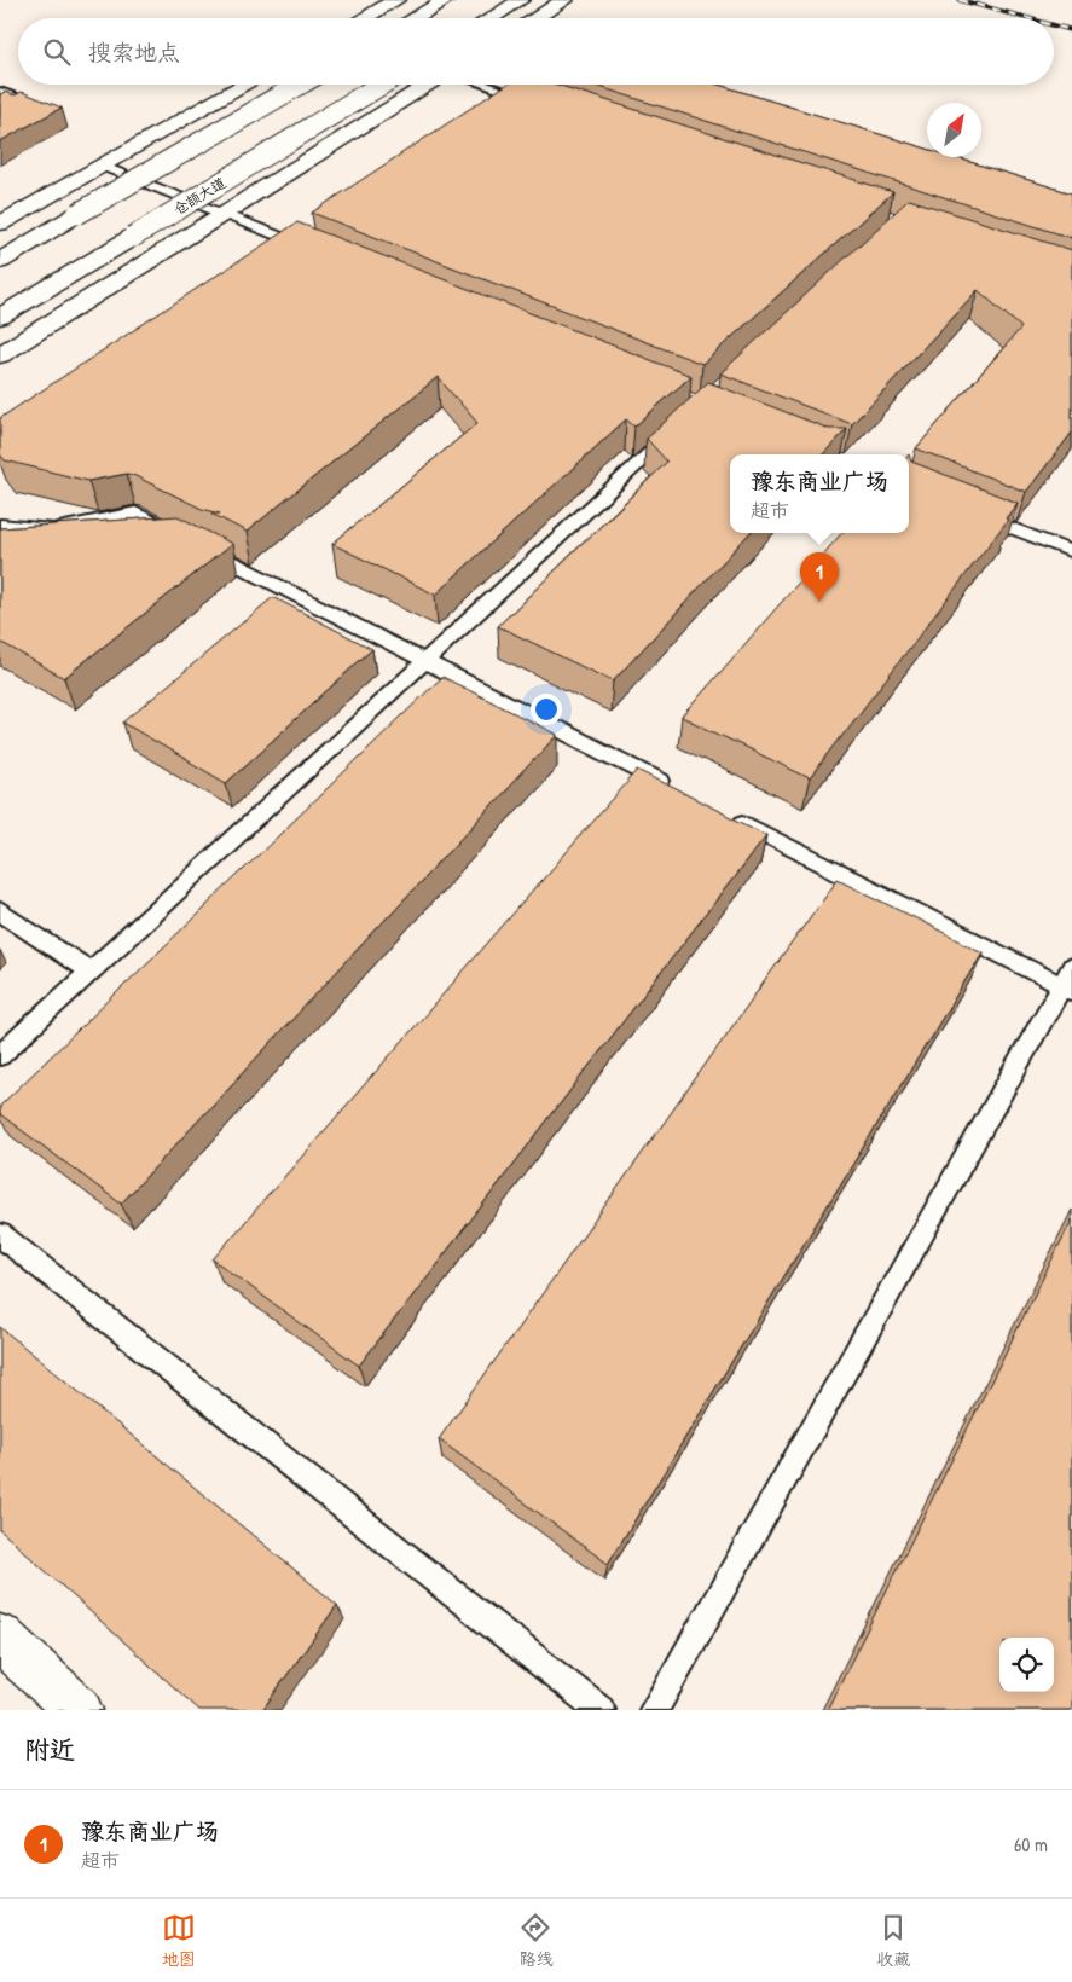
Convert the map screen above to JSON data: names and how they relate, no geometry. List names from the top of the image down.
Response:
{
  "streets": {
    "main road": ["仓颉大道"]
  },
  "north": "top right",
  "page": {
    "search": "搜索地点",
    "popup": ["豫东商业广场", "超市"],
    "pins": "1",
    "heading": "附近",
    "list": [
      {
        "mark": "1",
        "name": "豫东商业广场",
        "note": "超市",
        "value": "60 m"
      }
    ],
    "nav": ["地图", "路线", "收藏"]
  }
}
